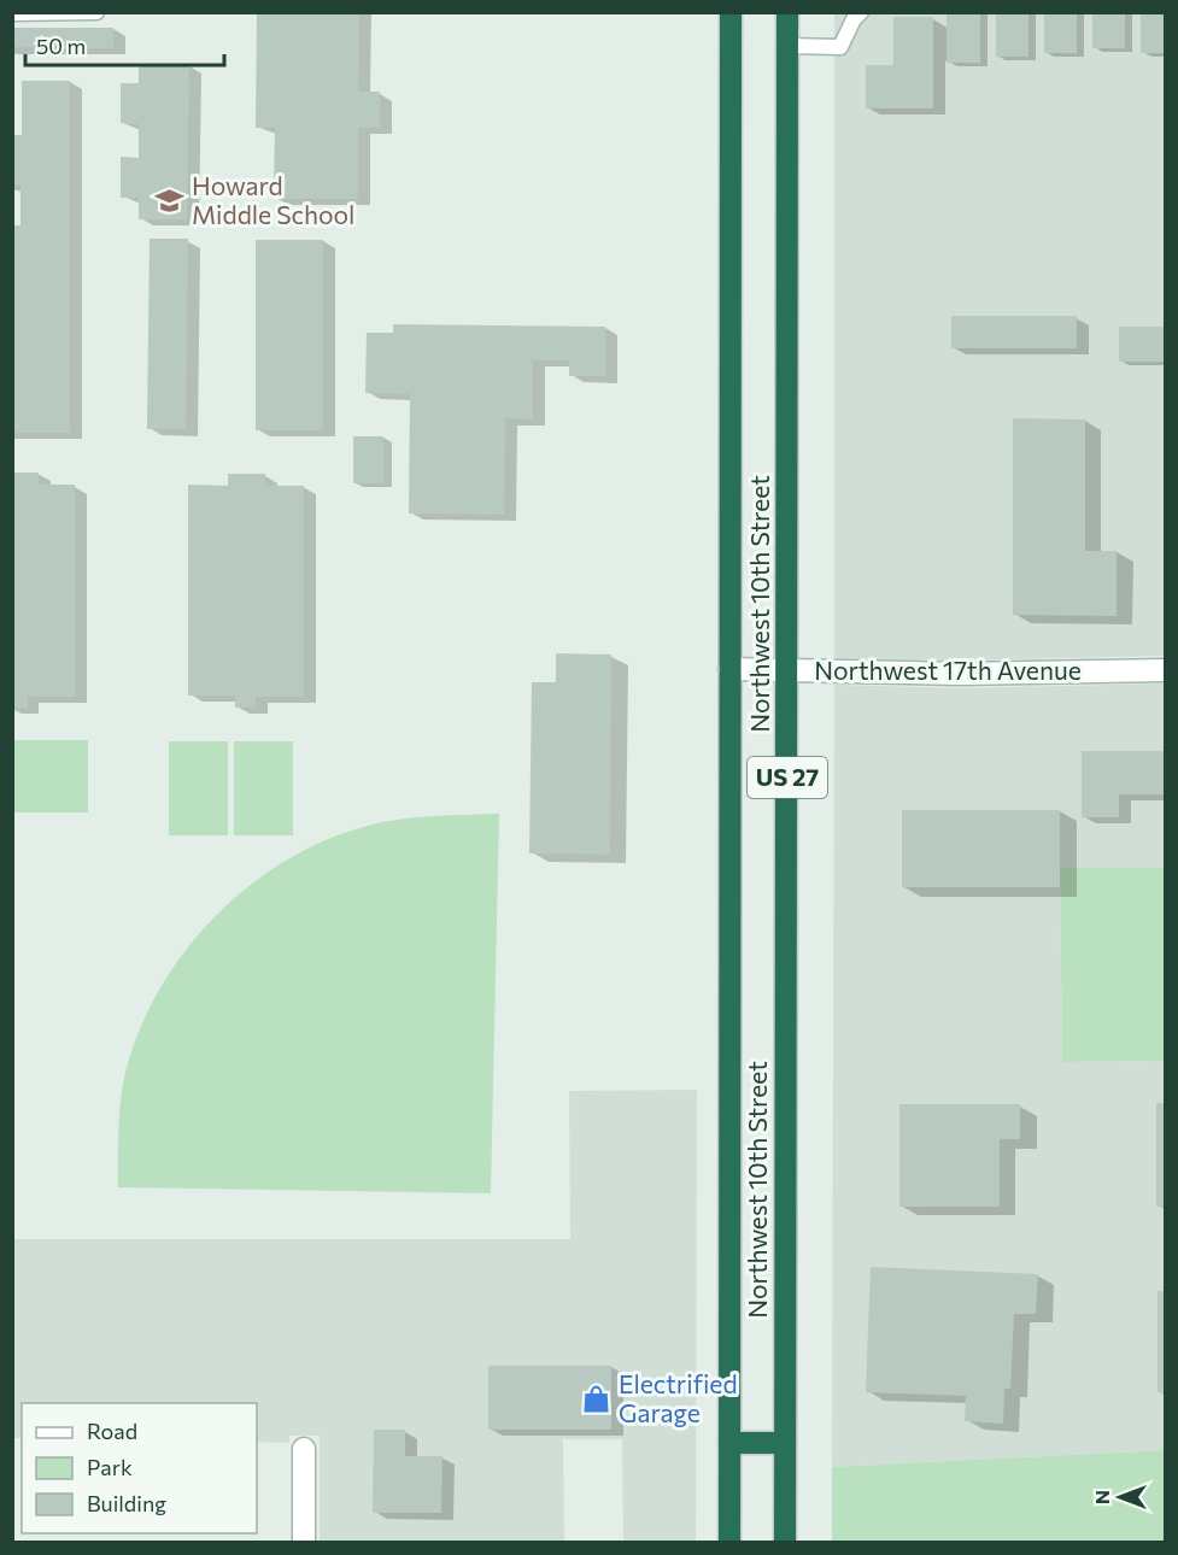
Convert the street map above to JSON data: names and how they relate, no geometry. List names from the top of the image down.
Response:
{
  "streets": {
    "highway": ["Northwest 10th Street", "US 27"],
    "street": ["Northwest 17th Avenue"]
  },
  "crossings": [
    ["Northwest 10th Street", "Northwest 17th Avenue"]
  ],
  "places": {
    "school or university": ["Howard Middle School"],
    "shop": ["Electrified Garage"]
  },
  "legend": ["Road", "Park", "Building"],
  "scale_bar": "50 m",
  "north": "left"
}
